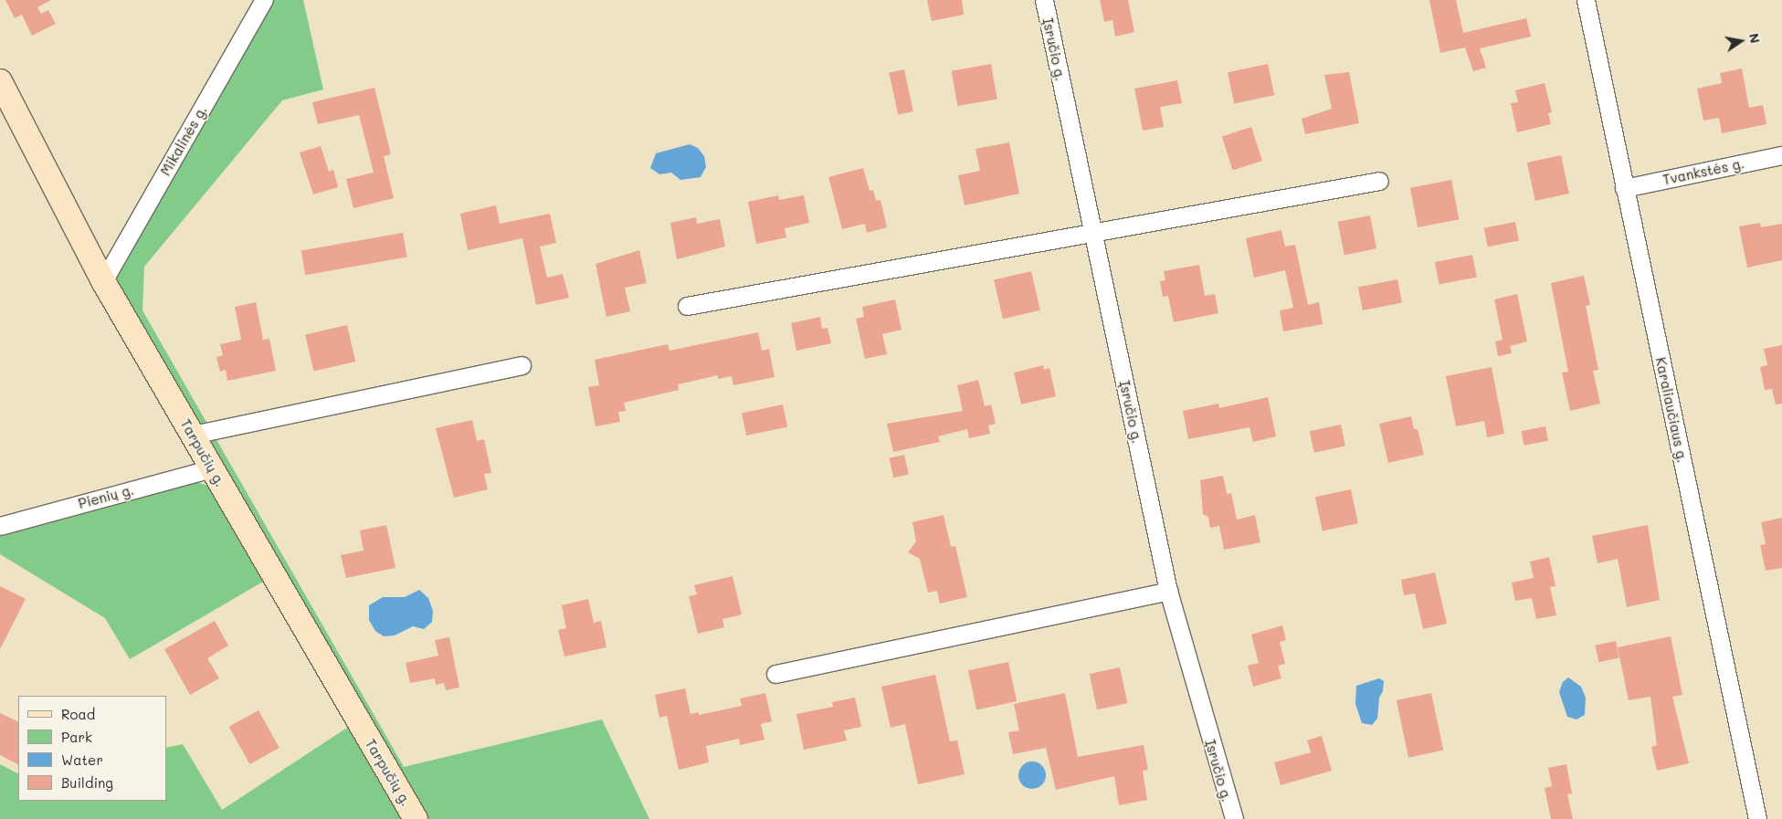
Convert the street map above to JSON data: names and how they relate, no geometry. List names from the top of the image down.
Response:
{
  "streets": {
    "main road": ["Tarpučių g."],
    "street": [
      "Įsručio g.",
      "Mikalinės g.",
      "Tvankstės g.",
      "Karaliaučiaus g.",
      "Pienių g."
    ]
  },
  "crossings": [
    ["Mikalinės g.", "Tarpučių g."],
    ["Tvankstės g.", "Karaliaučiaus g."],
    ["Tarpučių g.", "Pienių g."]
  ],
  "legend": [
    "Road",
    "Park",
    "Water",
    "Building"
  ],
  "north": "right"
}
